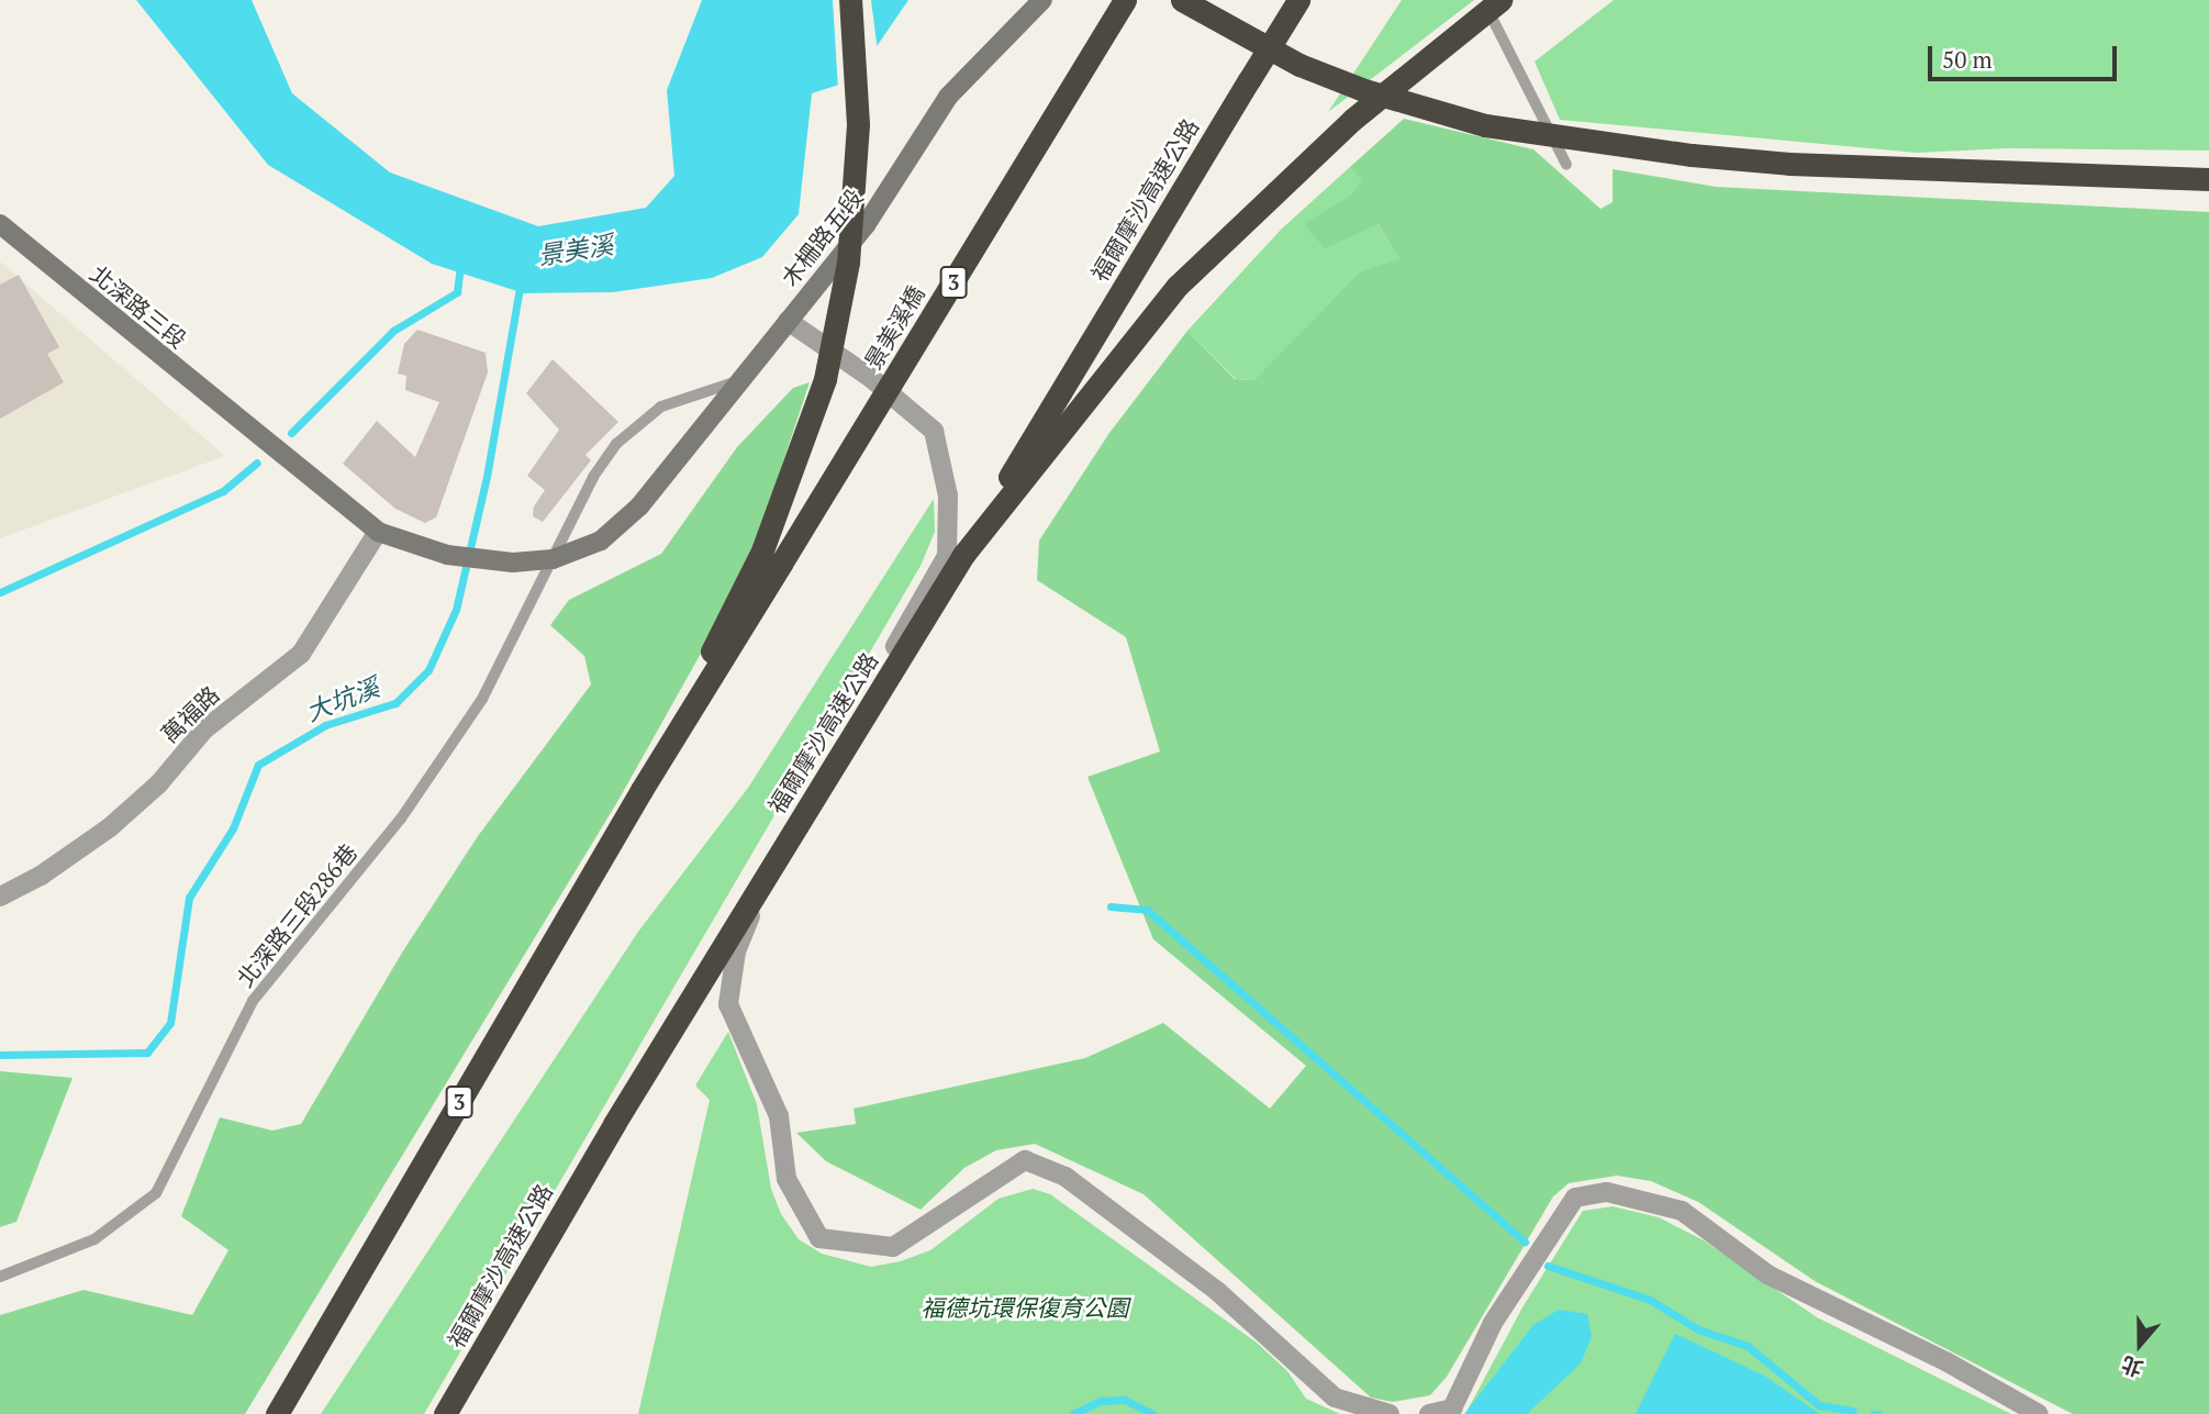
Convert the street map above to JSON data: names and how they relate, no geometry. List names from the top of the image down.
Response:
{
  "streets": {
    "highway": ["福爾摩沙高速公路", "3", "景美溪橋"],
    "main road": ["木柵路五段", "北深路三段"],
    "street": ["萬福路"],
    "lane": ["北深路三段286巷"]
  },
  "crossings": [
    ["木柵路五段", "北深路三段286巷"],
    ["3", "景美溪橋"],
    ["北深路三段", "萬福路"]
  ],
  "water": ["景美溪", "大坑溪"],
  "parks": ["福德坑環保復育公園"],
  "scale_bar": "50 m",
  "north": "bottom"
}
